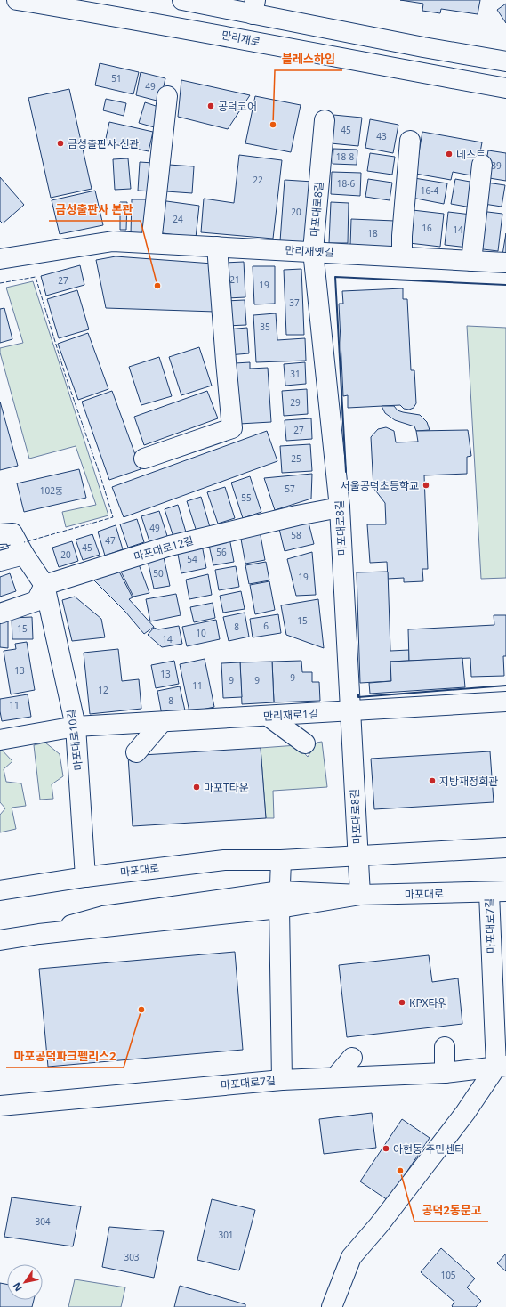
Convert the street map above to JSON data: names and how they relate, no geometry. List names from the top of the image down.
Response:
{
  "streets": {
    "street": [
      "만리재로",
      "마포대로8길",
      "만리재옛길",
      "마포대로12길",
      "만리재로1길",
      "마포대로10길",
      "마포대로",
      "마포대로7길"
    ]
  },
  "crossings": [
    ["마포대로8길", "만리재옛길"],
    ["마포대로8길", "마포대로12길"],
    ["마포대로8길", "만리재로1길"],
    ["마포대로8길", "마포대로"],
    ["마포대로12길", "마포대로10길"],
    ["만리재로1길", "마포대로10길"],
    ["마포대로10길", "마포대로"],
    ["마포대로", "마포대로7길"]
  ],
  "places": [
    "공덕코어",
    "블레스하임",
    "금성출판사 신관",
    "네스트",
    "금성출판사 본관",
    "서울공덕초등학교",
    "지방재정회관",
    "마포T타운",
    "KPX타워",
    "마포공덕파크펠리스2",
    "아현동 주민센터",
    "공덕2동문고"
  ],
  "house_numbers": [
    "51",
    "49",
    "45",
    "43",
    "18-8",
    "39",
    "22",
    "18-6",
    "16-4",
    "20",
    "24",
    "16",
    "14",
    "18",
    "21",
    "27",
    "19",
    "37",
    "35",
    "31",
    "29",
    "27",
    "25",
    "57",
    "102동",
    "55",
    "49",
    "58",
    "47",
    "45",
    "56",
    "20",
    "54",
    "50",
    "19",
    "15",
    "6",
    "8",
    "15",
    "10",
    "14",
    "13",
    "13",
    "9",
    "9",
    "9",
    "11",
    "12",
    "8",
    "11",
    "304",
    "301",
    "303",
    "105"
  ],
  "north": "bottom left"
}
